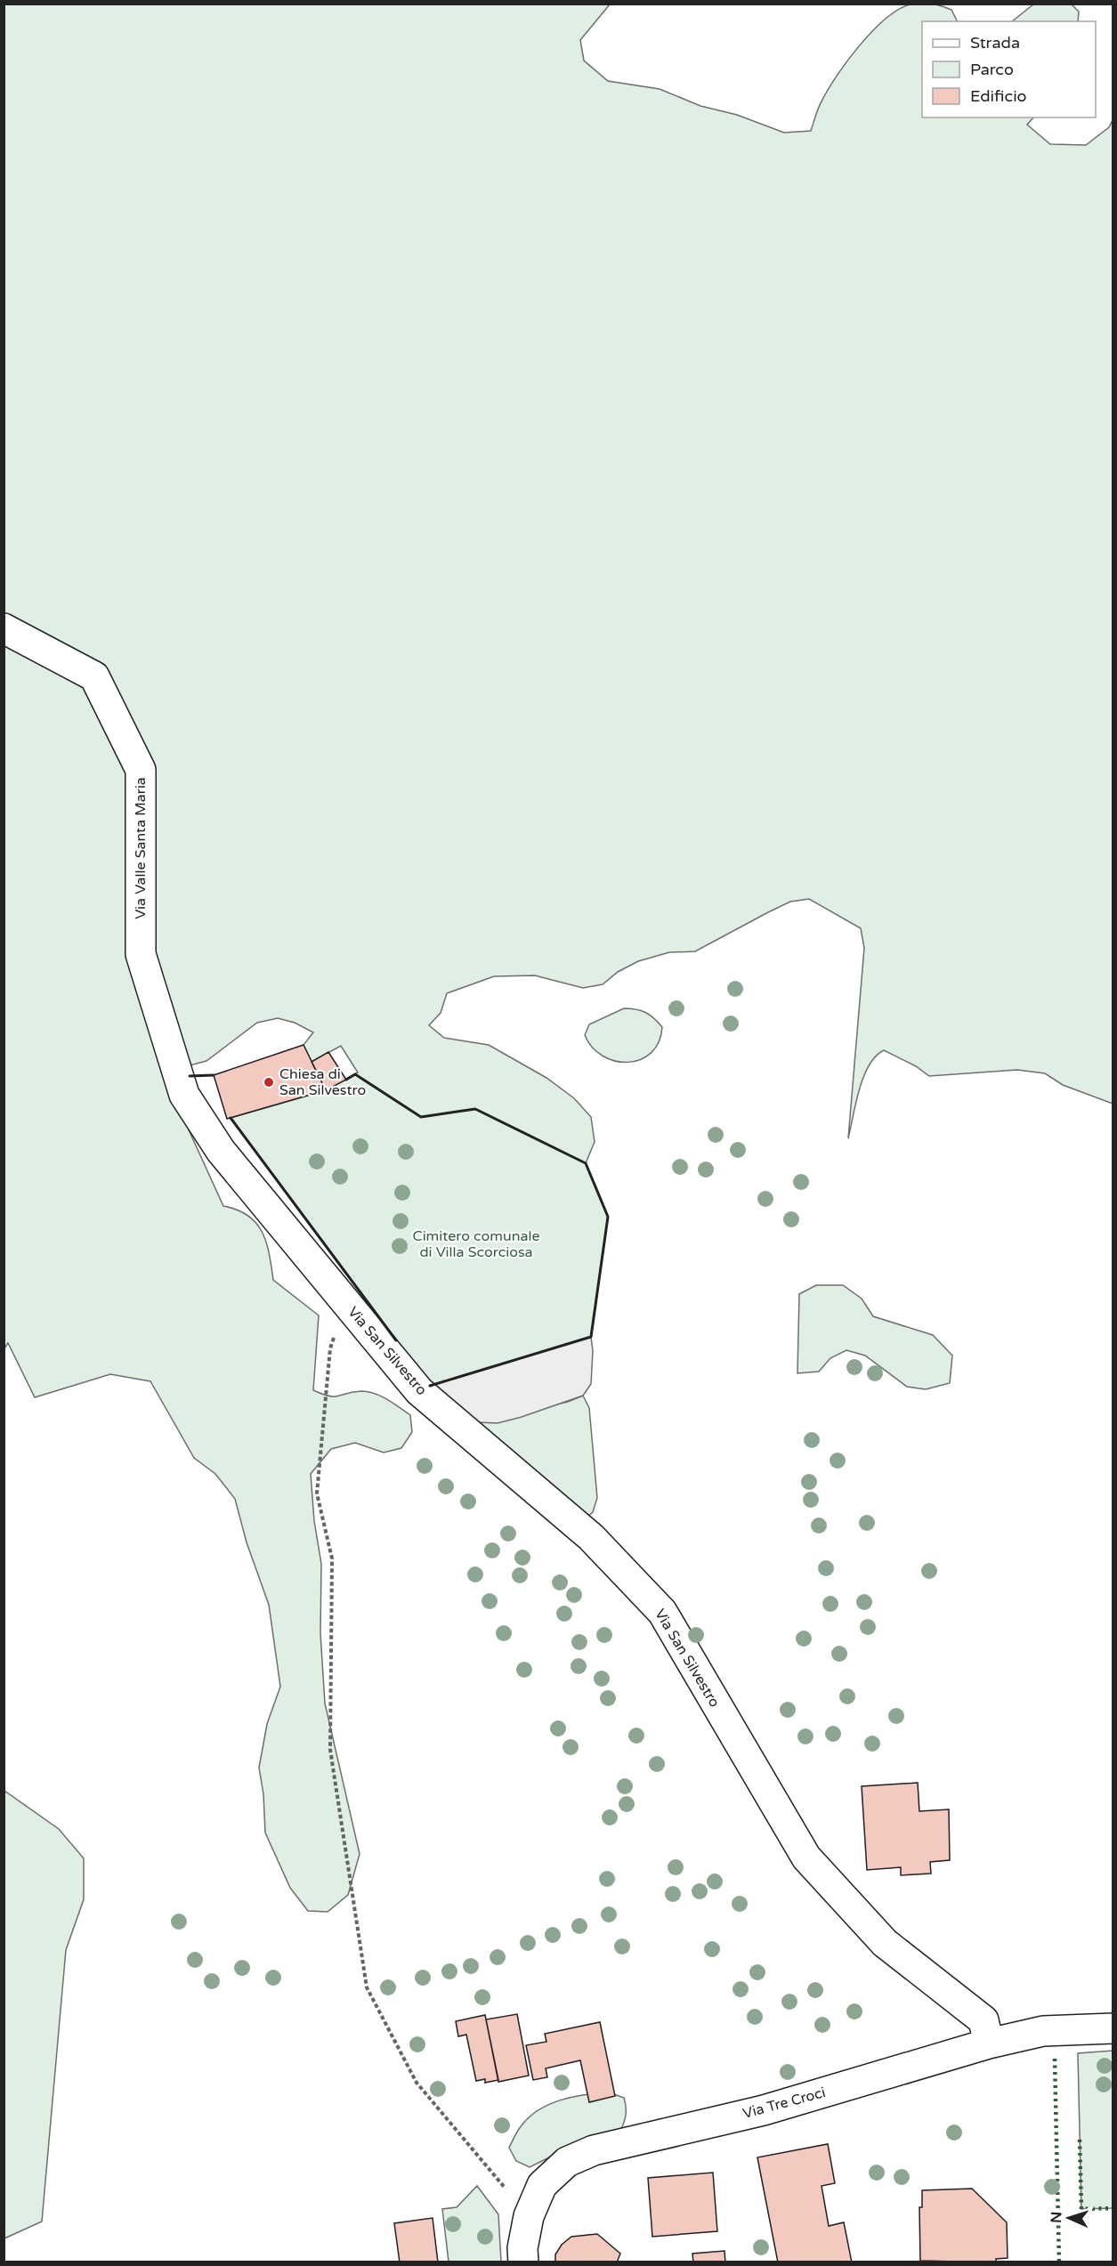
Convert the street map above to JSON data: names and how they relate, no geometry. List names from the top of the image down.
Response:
{
  "streets": {
    "street": ["Via Valle Santa Maria", "Via San Silvestro", "Via Tre Croci"]
  },
  "crossings": [
    ["Via Valle Santa Maria", "Via San Silvestro"],
    ["Via San Silvestro", "Via Tre Croci"]
  ],
  "parks": ["Cimitero comunale di Villa Scorciosa"],
  "places": ["Chiesa di San Silvestro"],
  "legend": ["Strada", "Parco", "Edificio"],
  "north": "left"
}
